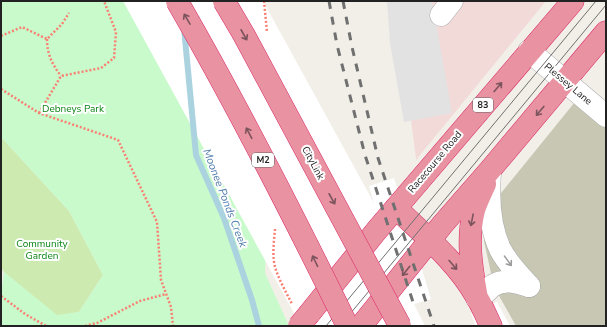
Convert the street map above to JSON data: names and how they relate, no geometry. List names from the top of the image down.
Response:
{
  "streets": {
    "highway": [
      "83",
      "M2",
      "Racecourse Road",
      "CityLink"
    ],
    "lane": ["Plessey Lane"]
  },
  "crossings": [
    ["Plessey Lane", "Racecourse Road"]
  ],
  "water": ["Moonee Ponds Creek"],
  "parks": ["Debneys Park", "Community Garden"]
}
